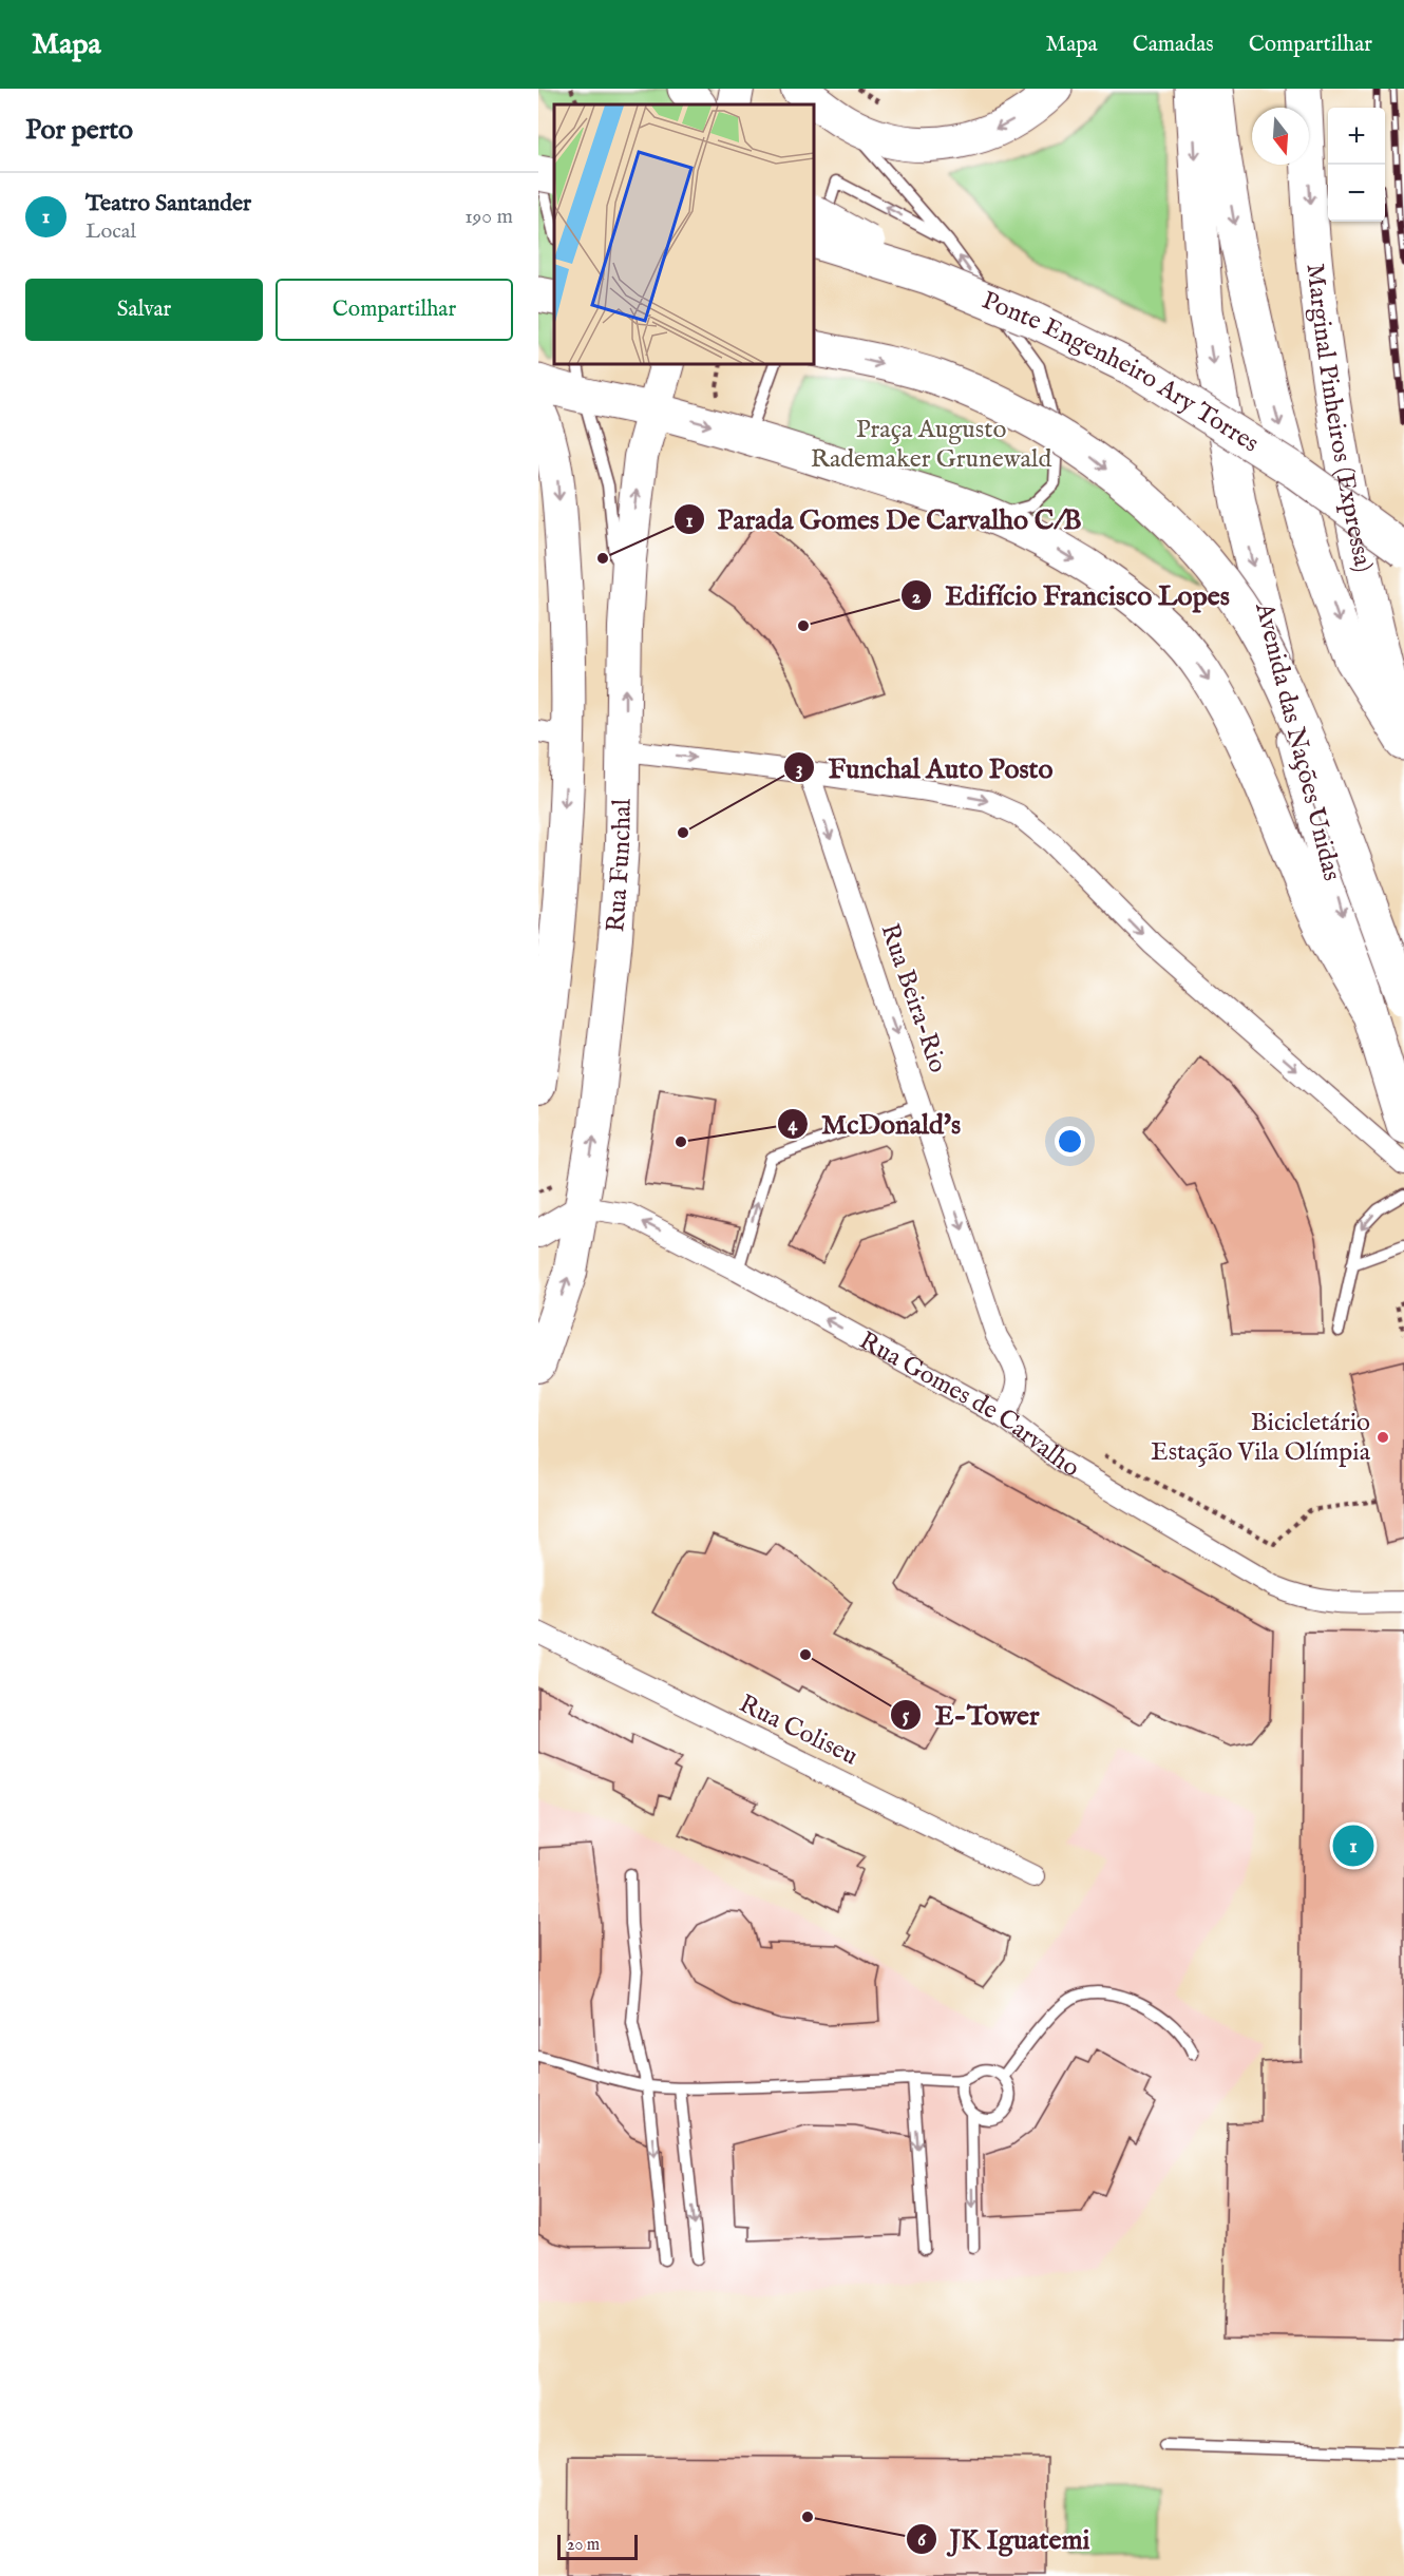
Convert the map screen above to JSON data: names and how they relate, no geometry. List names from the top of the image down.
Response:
{
  "streets": {
    "highway": ["Ponte Engenheiro Ary Torres", "Marginal Pinheiros (Expressa)", "Avenida das Nações Unidas"],
    "main road": ["Rua Funchal"],
    "street": ["Rua Beira-Rio", "Rua Gomes de Carvalho", "Rua Coliseu"]
  },
  "crossings": [
    ["Rua Funchal", "Rua Gomes de Carvalho"],
    ["Rua Beira-Rio", "Rua Gomes de Carvalho"]
  ],
  "one_way": ["Rua Beira-Rio", "Rua Gomes de Carvalho"],
  "parks": ["Praça Augusto Rademaker Grunewald"],
  "places": [
    "Parada Gomes De Carvalho C/B",
    "Edifício Francisco Lopes",
    "Funchal Auto Posto",
    "McDonald's",
    "Bicicletário Estação Vila Olímpia",
    "E-Tower",
    "JK Iguatemi"
  ],
  "scale_bar": "20 m",
  "north": "bottom",
  "page": {
    "header": "Mapa",
    "nav": ["Mapa", "Camadas", "Compartilhar"],
    "heading": "Por perto",
    "map_buttons": ["+", "−"],
    "list": [
      {
        "mark": "1",
        "name": "Teatro Santander",
        "note": "Local",
        "value": "190 m"
      }
    ],
    "buttons": ["Salvar", "Compartilhar"],
    "pins": "1",
    "scale": "20 m"
  }
}
